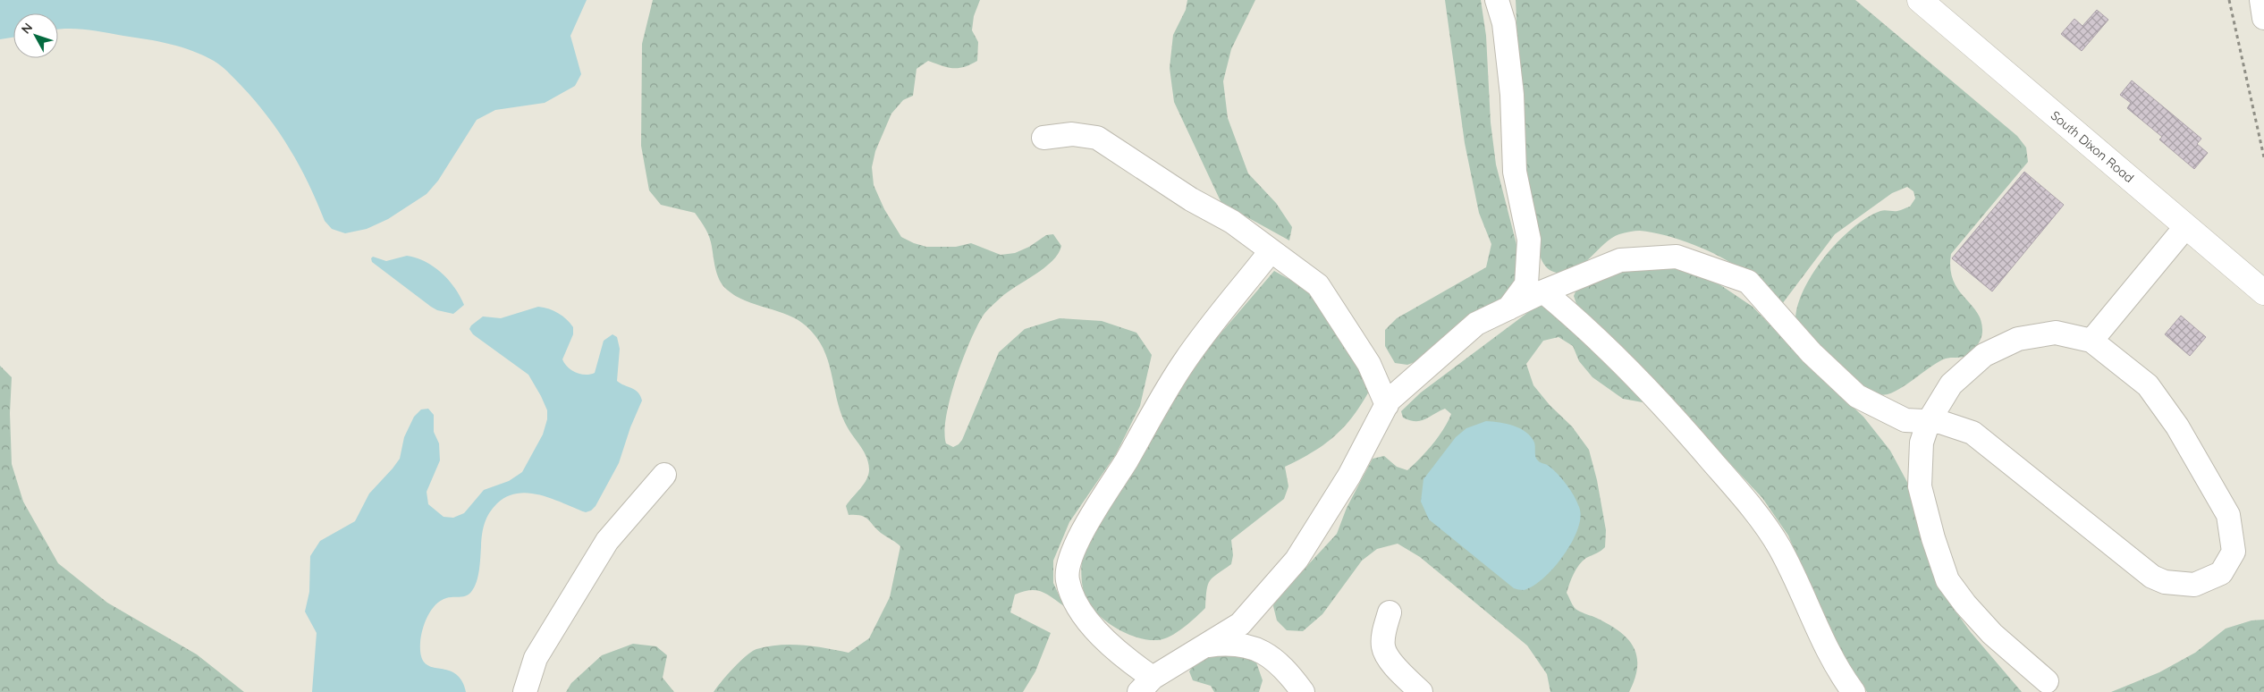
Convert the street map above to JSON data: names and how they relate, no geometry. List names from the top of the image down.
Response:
{
  "streets": {
    "main road": ["South Dixon Road"]
  },
  "north": "top left"
}
